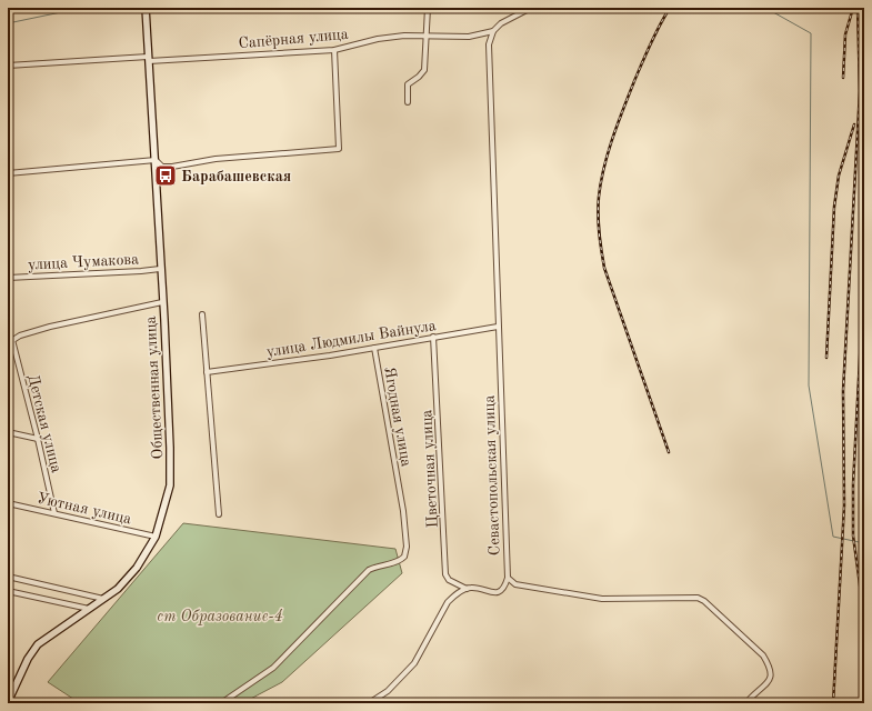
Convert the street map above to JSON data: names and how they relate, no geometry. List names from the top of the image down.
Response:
{
  "streets": {
    "main road": ["Общественная улица"],
    "street": [
      "Сапёрная улица",
      "улица Чумакова",
      "улица Людмилы Вайнула",
      "Ягодная улица",
      "Детская улица",
      "Цветочная улица",
      "Севастопольская улица",
      "Уютная улица"
    ]
  },
  "crossings": [
    ["Сапёрная улица", "Общественная улица"],
    ["Сапёрная улица", "Севастопольская улица"],
    ["улица Чумакова", "Общественная улица"],
    ["улица Людмилы Вайнула", "Ягодная улица"],
    ["улица Людмилы Вайнула", "Цветочная улица"],
    ["улица Людмилы Вайнула", "Севастопольская улица"],
    ["Общественная улица", "Уютная улица"],
    ["Детская улица", "Уютная улица"]
  ],
  "parks": ["ст Образование-4"],
  "places": {
    "bus stop": ["Барабашевская"]
  }
}
